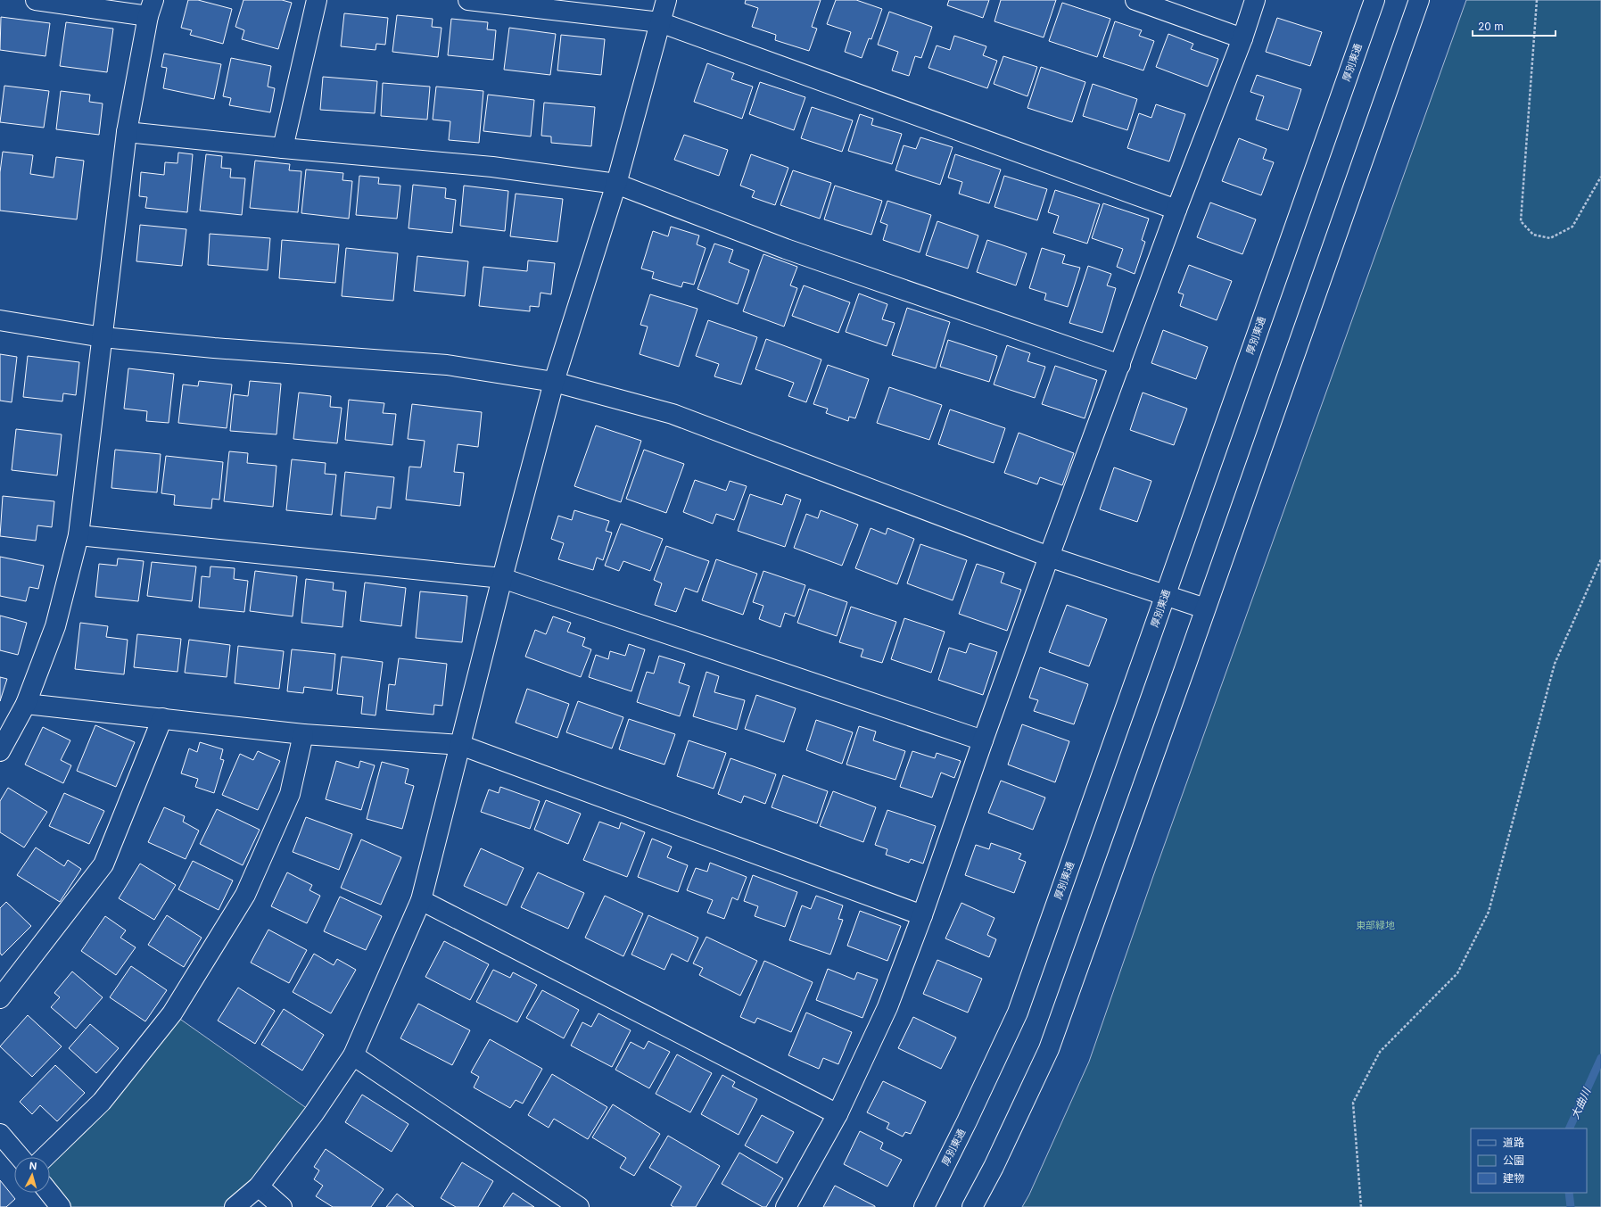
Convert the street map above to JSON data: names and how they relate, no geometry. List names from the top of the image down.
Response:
{
  "streets": {
    "street": ["厚別東通"]
  },
  "water": ["大曲川"],
  "parks": ["東部緑地"],
  "legend": ["道路", "公園", "建物"],
  "scale_bar": "20 m",
  "north": "top"
}
